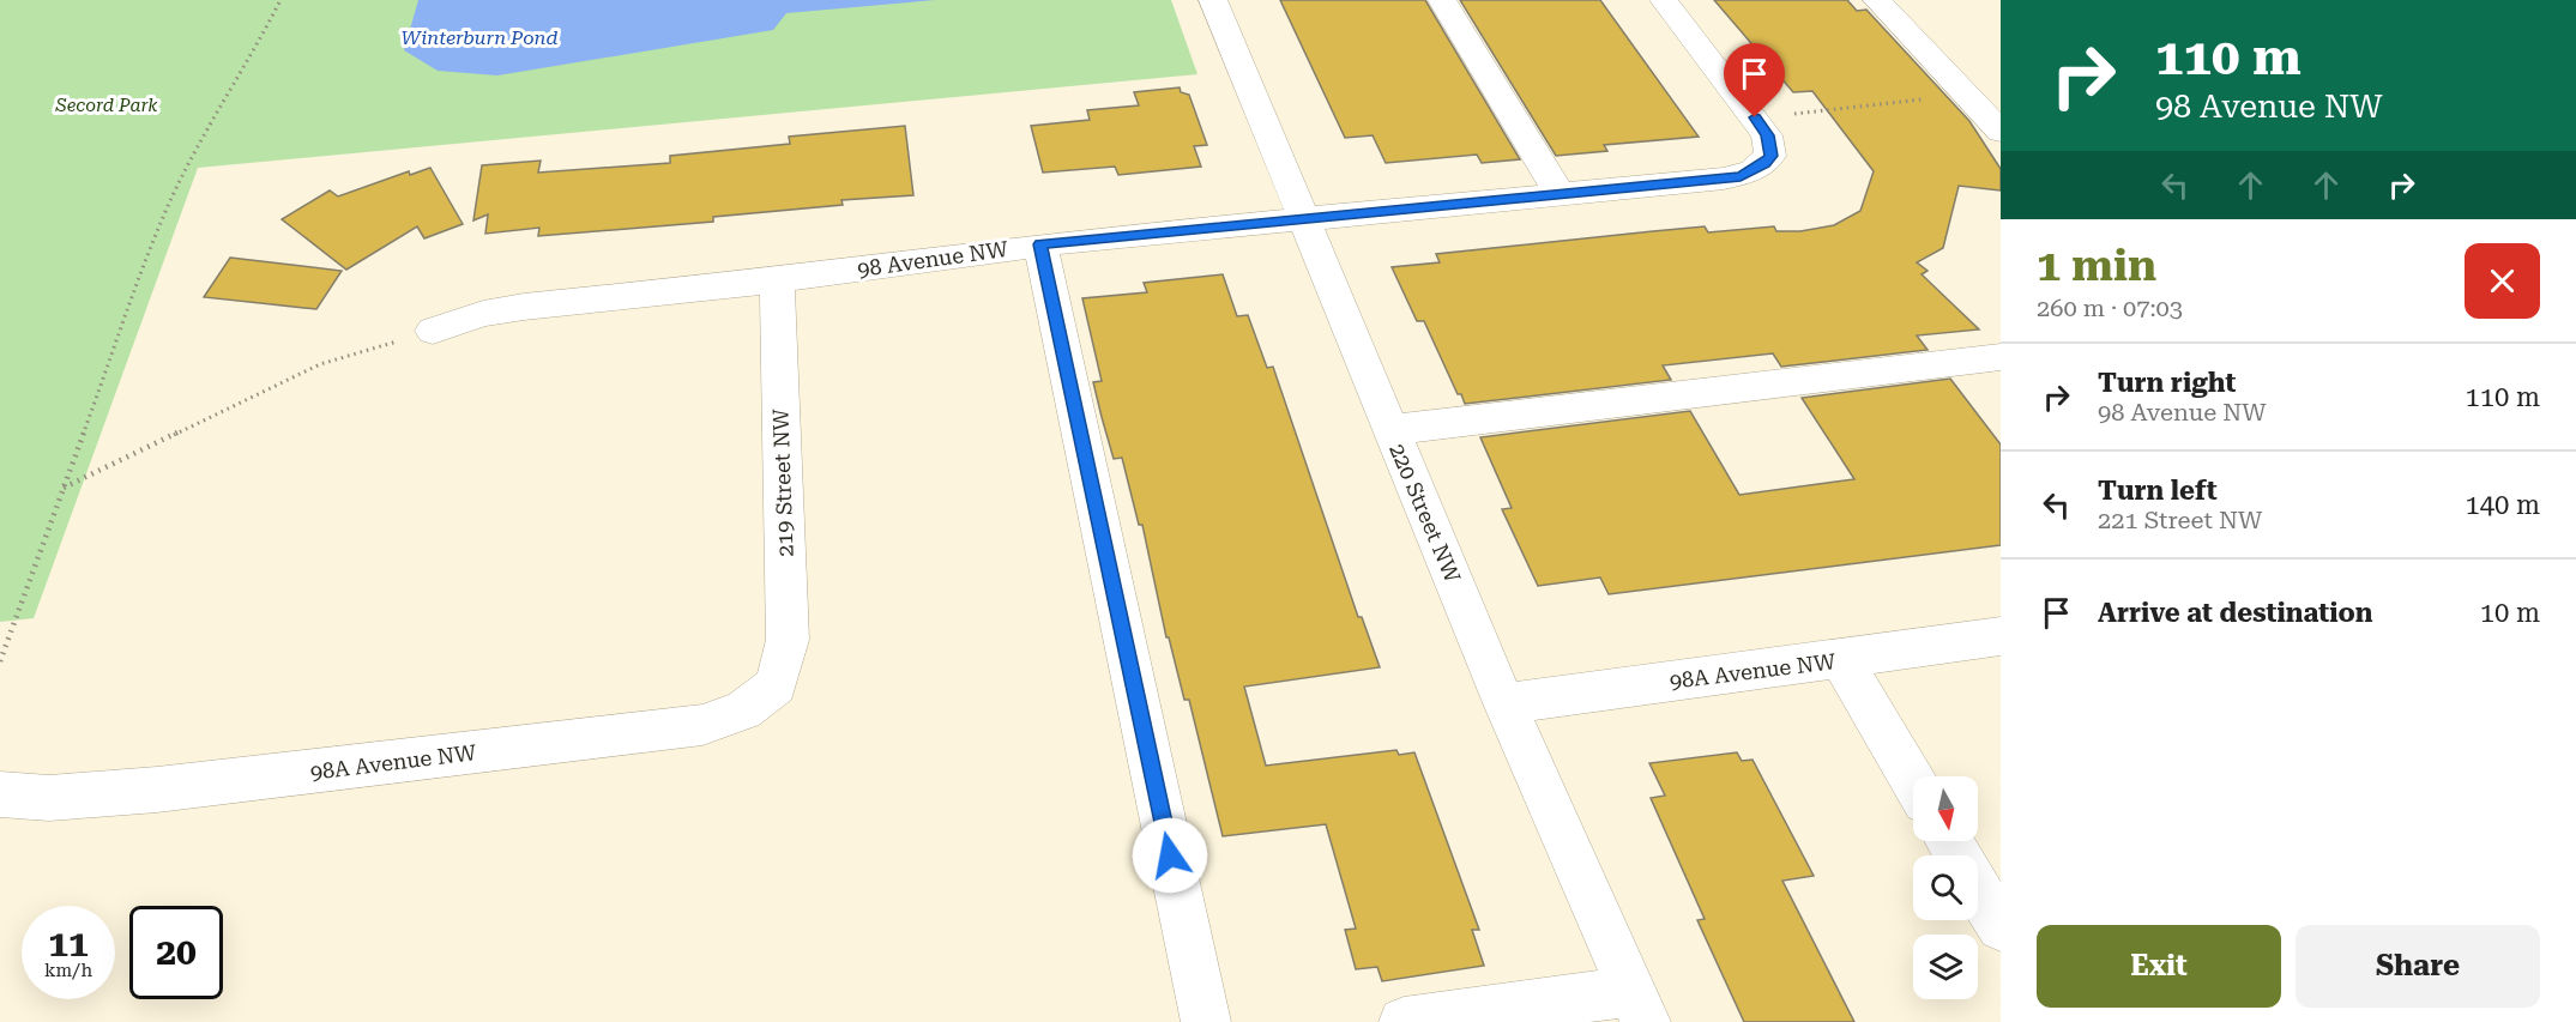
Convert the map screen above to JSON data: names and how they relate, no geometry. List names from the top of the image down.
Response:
{
  "streets": {
    "street": [
      "98 Avenue NW",
      "219 Street NW",
      "220 Street NW",
      "98A Avenue NW"
    ]
  },
  "crossings": [
    ["98 Avenue NW", "219 Street NW"],
    ["98 Avenue NW", "220 Street NW"],
    ["219 Street NW", "98A Avenue NW"],
    ["220 Street NW", "98A Avenue NW"]
  ],
  "water": ["Winterburn Pond"],
  "parks": ["Secord Park"],
  "north": "bottom",
  "page": {
    "turn": ["110 m", "98 Avenue NW"],
    "heading": ["1 min", "260 m · 07:03"],
    "list": [
      {
        "name": "Turn right",
        "note": "98 Avenue NW",
        "value": "110 m"
      },
      {
        "name": "Turn left",
        "note": "221 Street NW",
        "value": "140 m"
      },
      {
        "name": "Arrive at destination",
        "value": "10 m"
      }
    ],
    "speed": "11 km/h",
    "limit": "20",
    "buttons": ["Exit", "Share"]
  }
}
